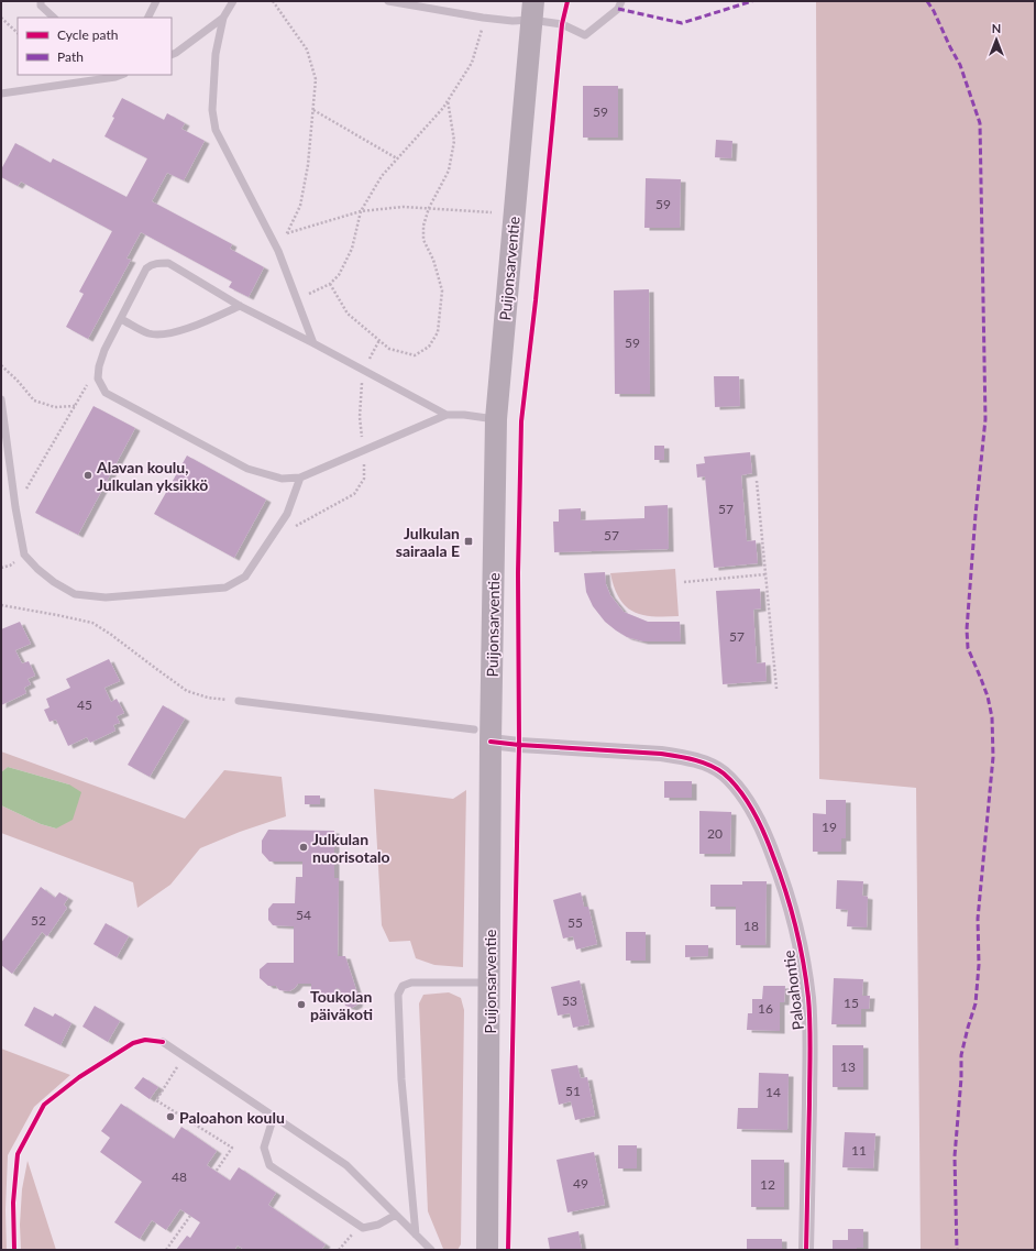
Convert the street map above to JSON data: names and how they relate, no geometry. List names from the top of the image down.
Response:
{
  "streets": {
    "main road": ["Puijonsarventie"],
    "street": ["Paloahontie"]
  },
  "crossings": [
    ["Puijonsarventie", "Paloahontie"]
  ],
  "places": {
    "other": [
      "Alavan koulu, Julkulan yksikkö",
      "Julkulan nuorisotalo",
      "Toukolan päiväkoti",
      "Paloahon koulu"
    ],
    "transit": ["Julkulan sairaala E"]
  },
  "house_numbers": [
    "59",
    "59",
    "59",
    "57",
    "57",
    "57",
    "45",
    "19",
    "20",
    "54",
    "52",
    "55",
    "18",
    "53",
    "15",
    "16",
    "13",
    "51",
    "14",
    "11",
    "48",
    "49",
    "12"
  ],
  "legend": ["Cycle path", "Path"],
  "north": "top"
}
